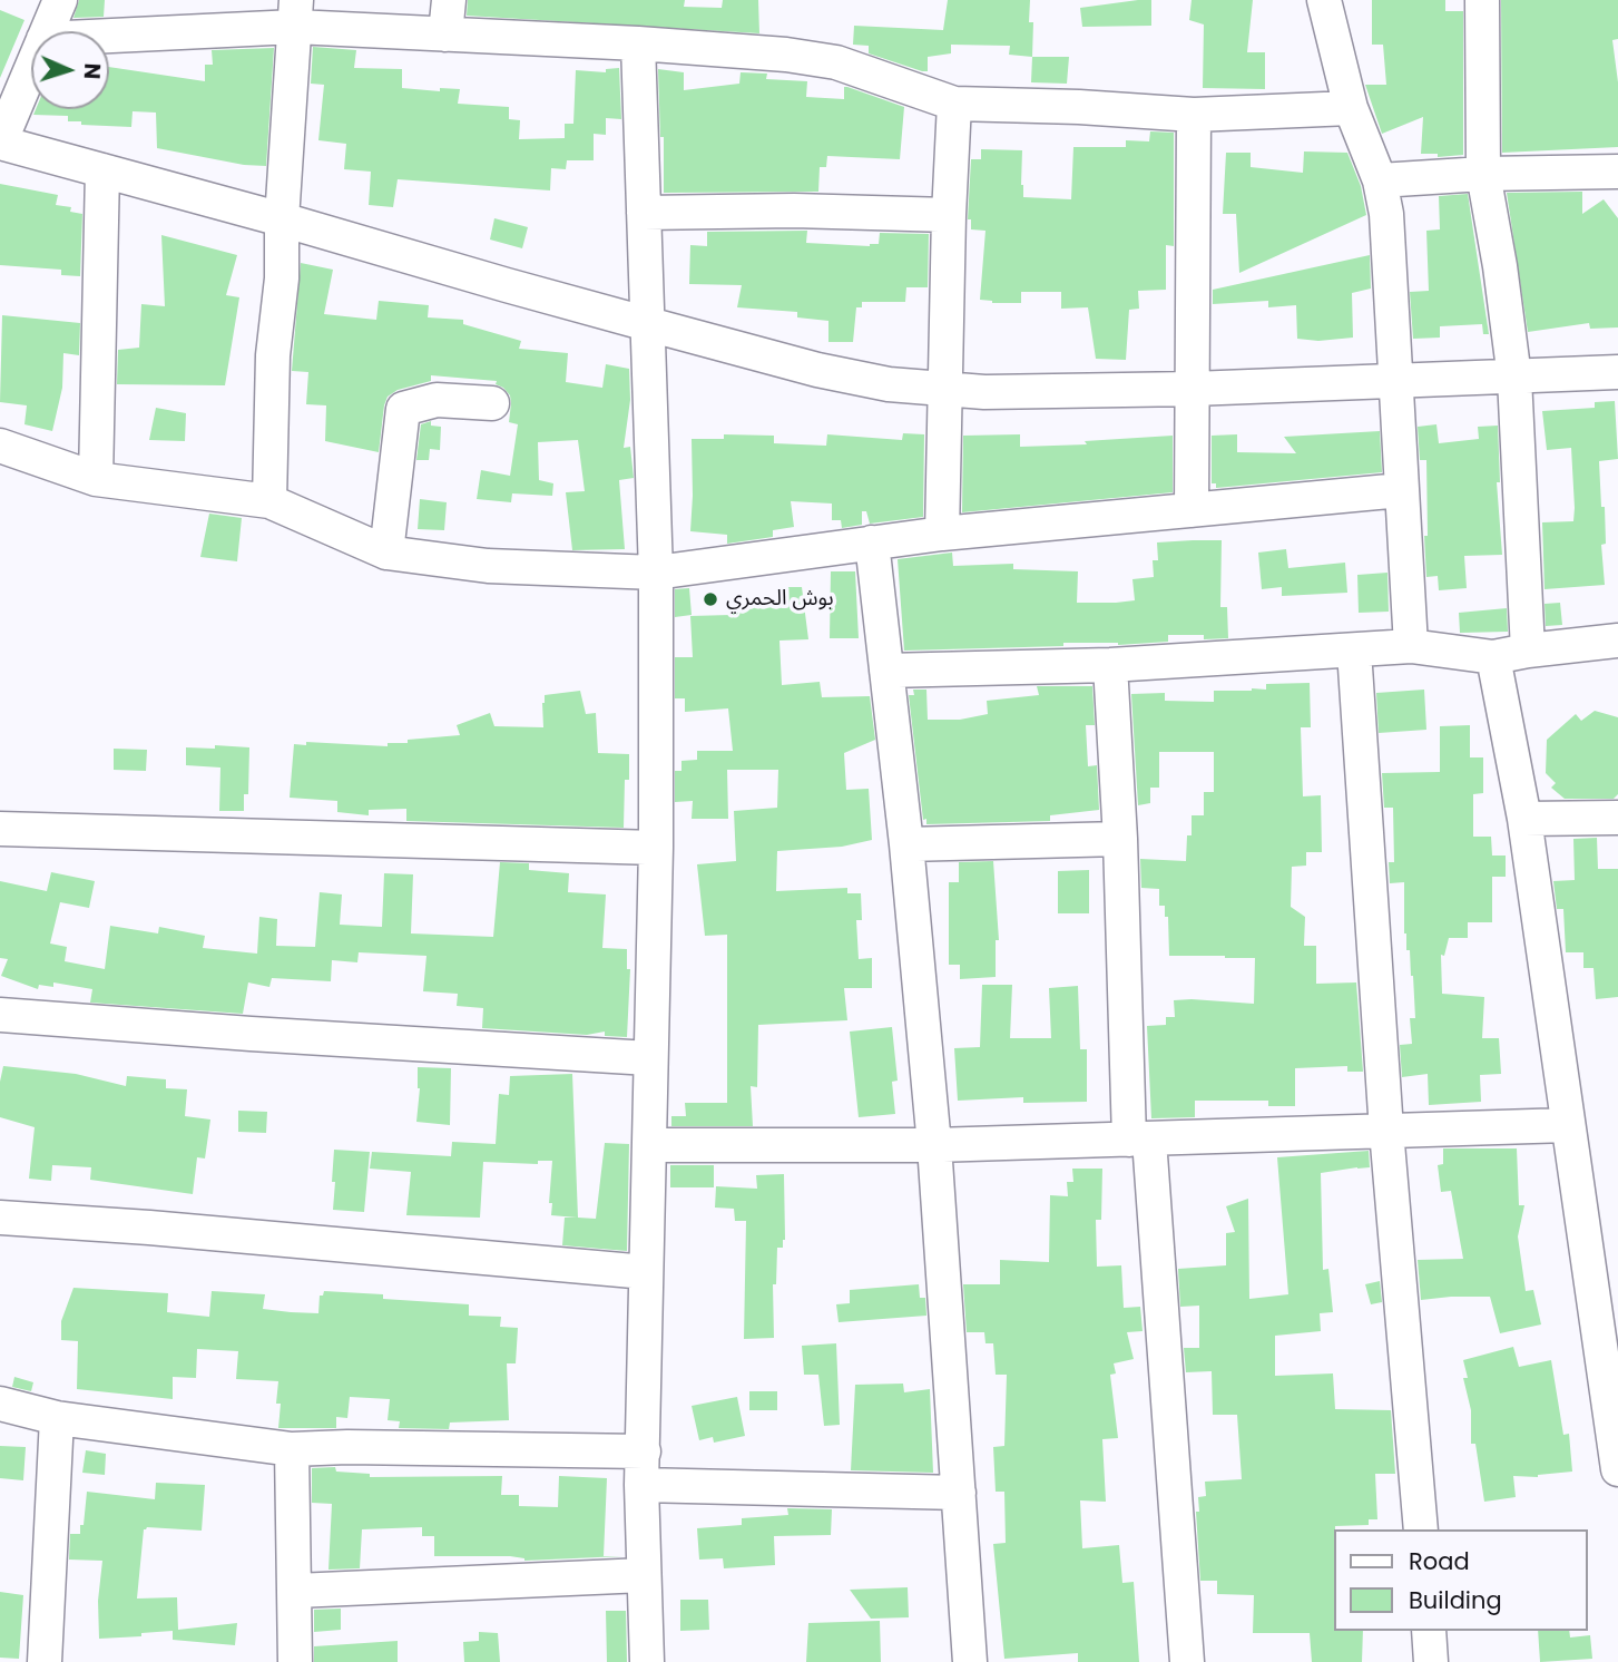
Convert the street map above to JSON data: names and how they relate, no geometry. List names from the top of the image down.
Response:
{
  "places": ["بوش الحمري"],
  "legend": ["Road", "Building"],
  "north": "right"
}
